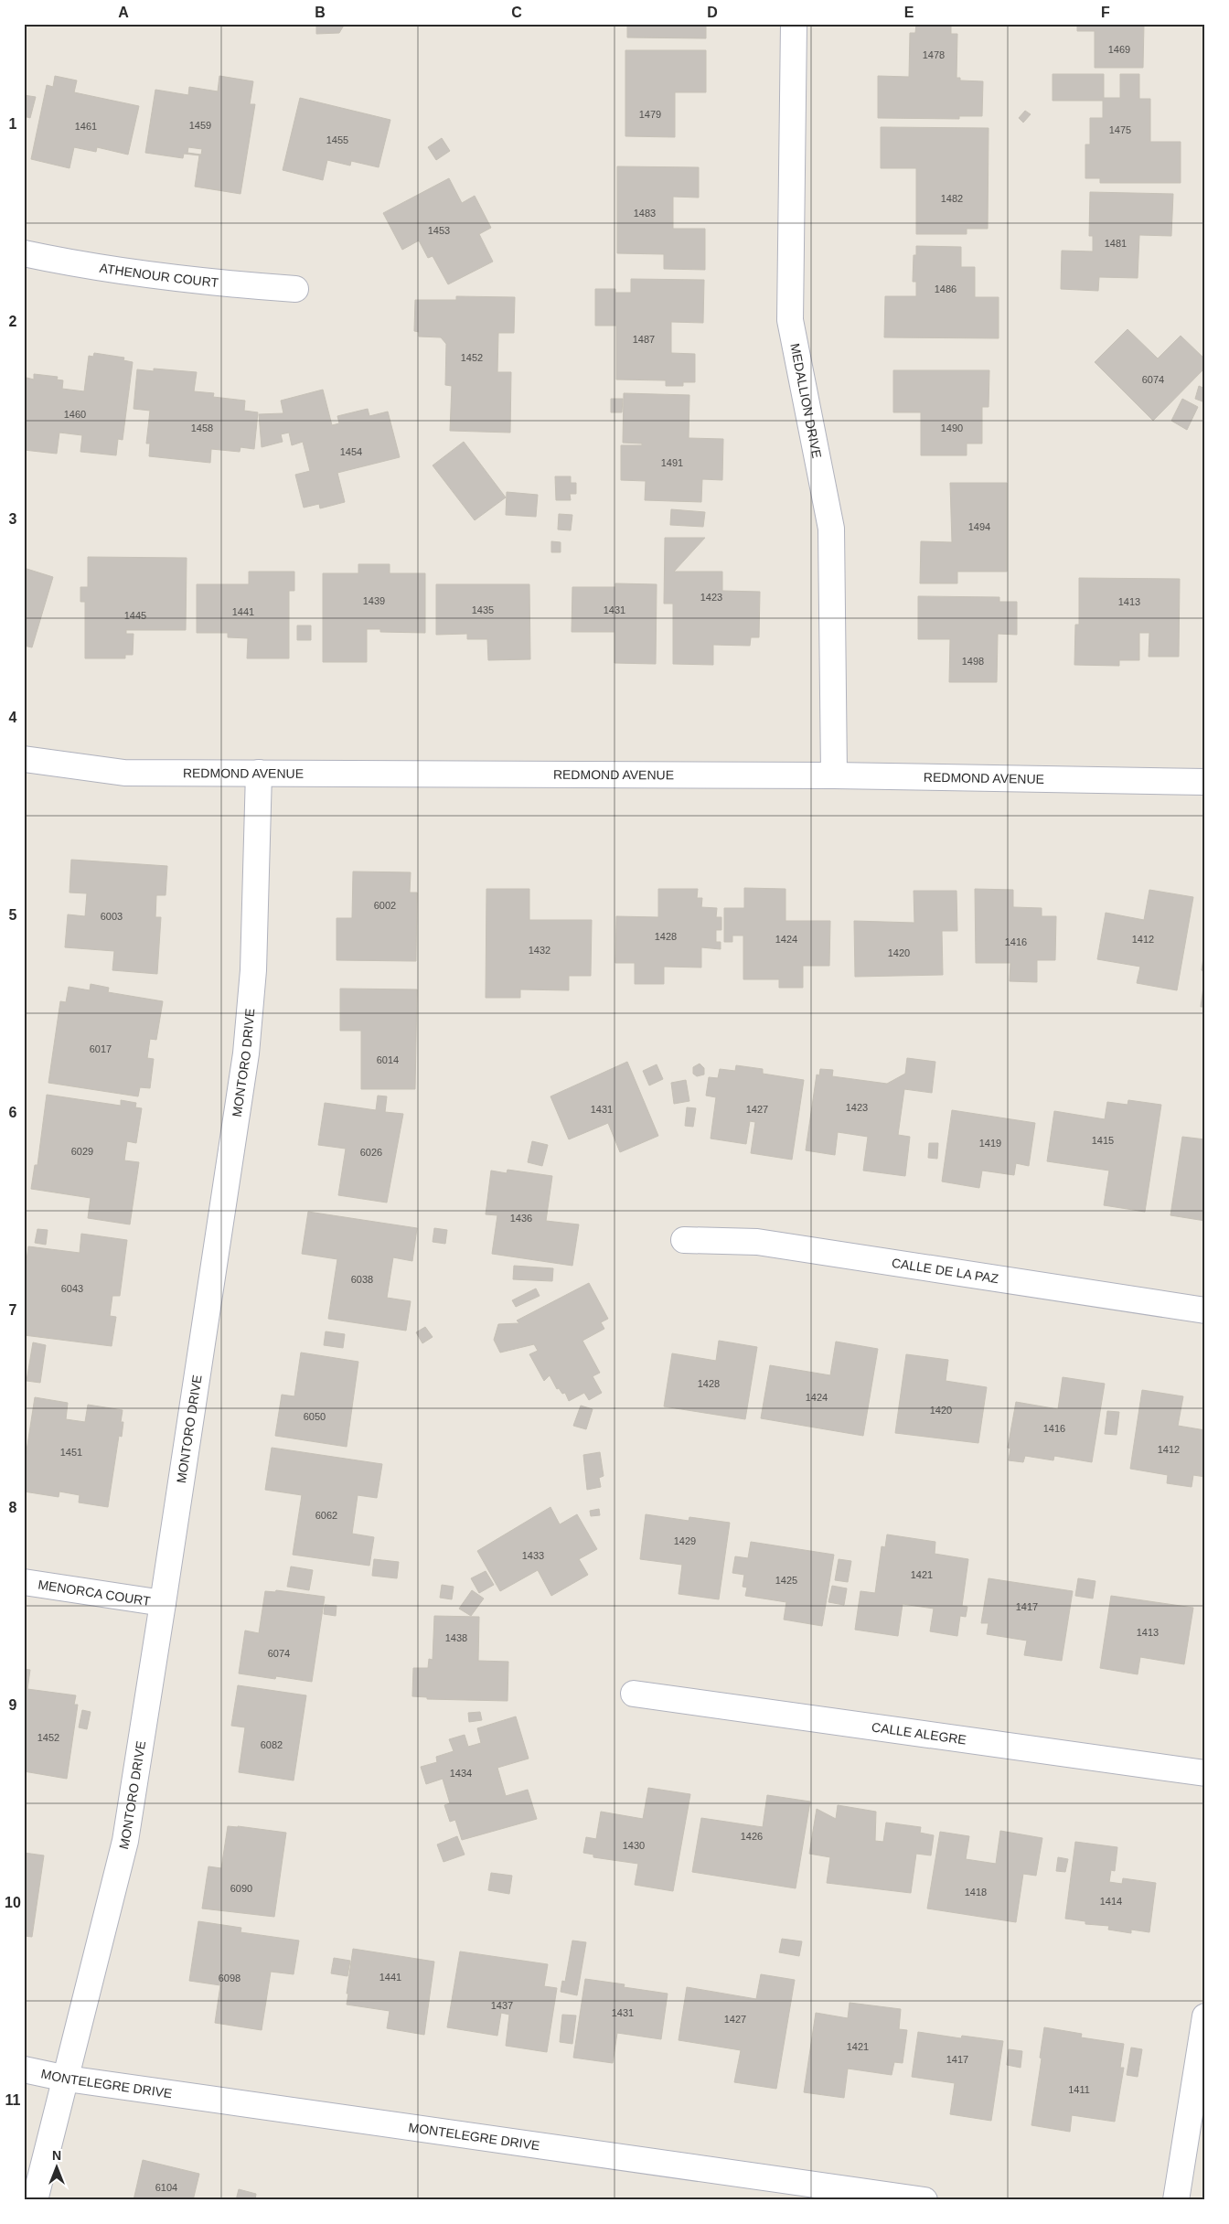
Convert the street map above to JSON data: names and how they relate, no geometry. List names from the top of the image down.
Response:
{
  "streets": {
    "street": [
      "ATHENOUR COURT",
      "MEDALLION DRIVE",
      "REDMOND AVENUE",
      "MONTORO DRIVE",
      "CALLE DE LA PAZ",
      "MENORCA COURT",
      "CALLE ALEGRE",
      "MONTELEGRE DRIVE"
    ]
  },
  "crossings": [
    ["MEDALLION DRIVE", "REDMOND AVENUE"],
    ["REDMOND AVENUE", "MONTORO DRIVE"],
    ["MONTORO DRIVE", "MENORCA COURT"],
    ["MONTORO DRIVE", "MONTELEGRE DRIVE"]
  ],
  "house_numbers": [
    "1469",
    "1478",
    "1479",
    "1459",
    "1461",
    "1475",
    "1455",
    "1482",
    "1483",
    "1453",
    "1481",
    "1486",
    "1487",
    "1452",
    "6074",
    "1460",
    "1458",
    "1490",
    "1454",
    "1491",
    "1494",
    "1423",
    "1439",
    "1413",
    "1435",
    "1431",
    "1441",
    "1445",
    "1498",
    "6002",
    "6003",
    "1428",
    "1424",
    "1412",
    "1416",
    "1432",
    "1420",
    "6017",
    "6014",
    "1423",
    "1431",
    "1427",
    "1415",
    "1419",
    "6029",
    "6026",
    "1436",
    "6038",
    "6043",
    "1428",
    "1424",
    "1420",
    "6050",
    "1416",
    "1412",
    "1451",
    "6062",
    "1429",
    "1433",
    "1421",
    "1425",
    "1417",
    "1413",
    "1438",
    "6074",
    "1452",
    "6082",
    "1434",
    "1426",
    "1430",
    "6090",
    "1418",
    "1414",
    "1441",
    "6098",
    "1437",
    "1431",
    "1427",
    "1421",
    "1417",
    "1411",
    "6104"
  ],
  "north": "top",
  "grid": {
    "columns": [
      "A",
      "B",
      "C",
      "D",
      "E",
      "F"
    ],
    "rows": [
      "1",
      "2",
      "3",
      "4",
      "5",
      "6",
      "7",
      "8",
      "9",
      "10",
      "11"
    ]
  }
}
